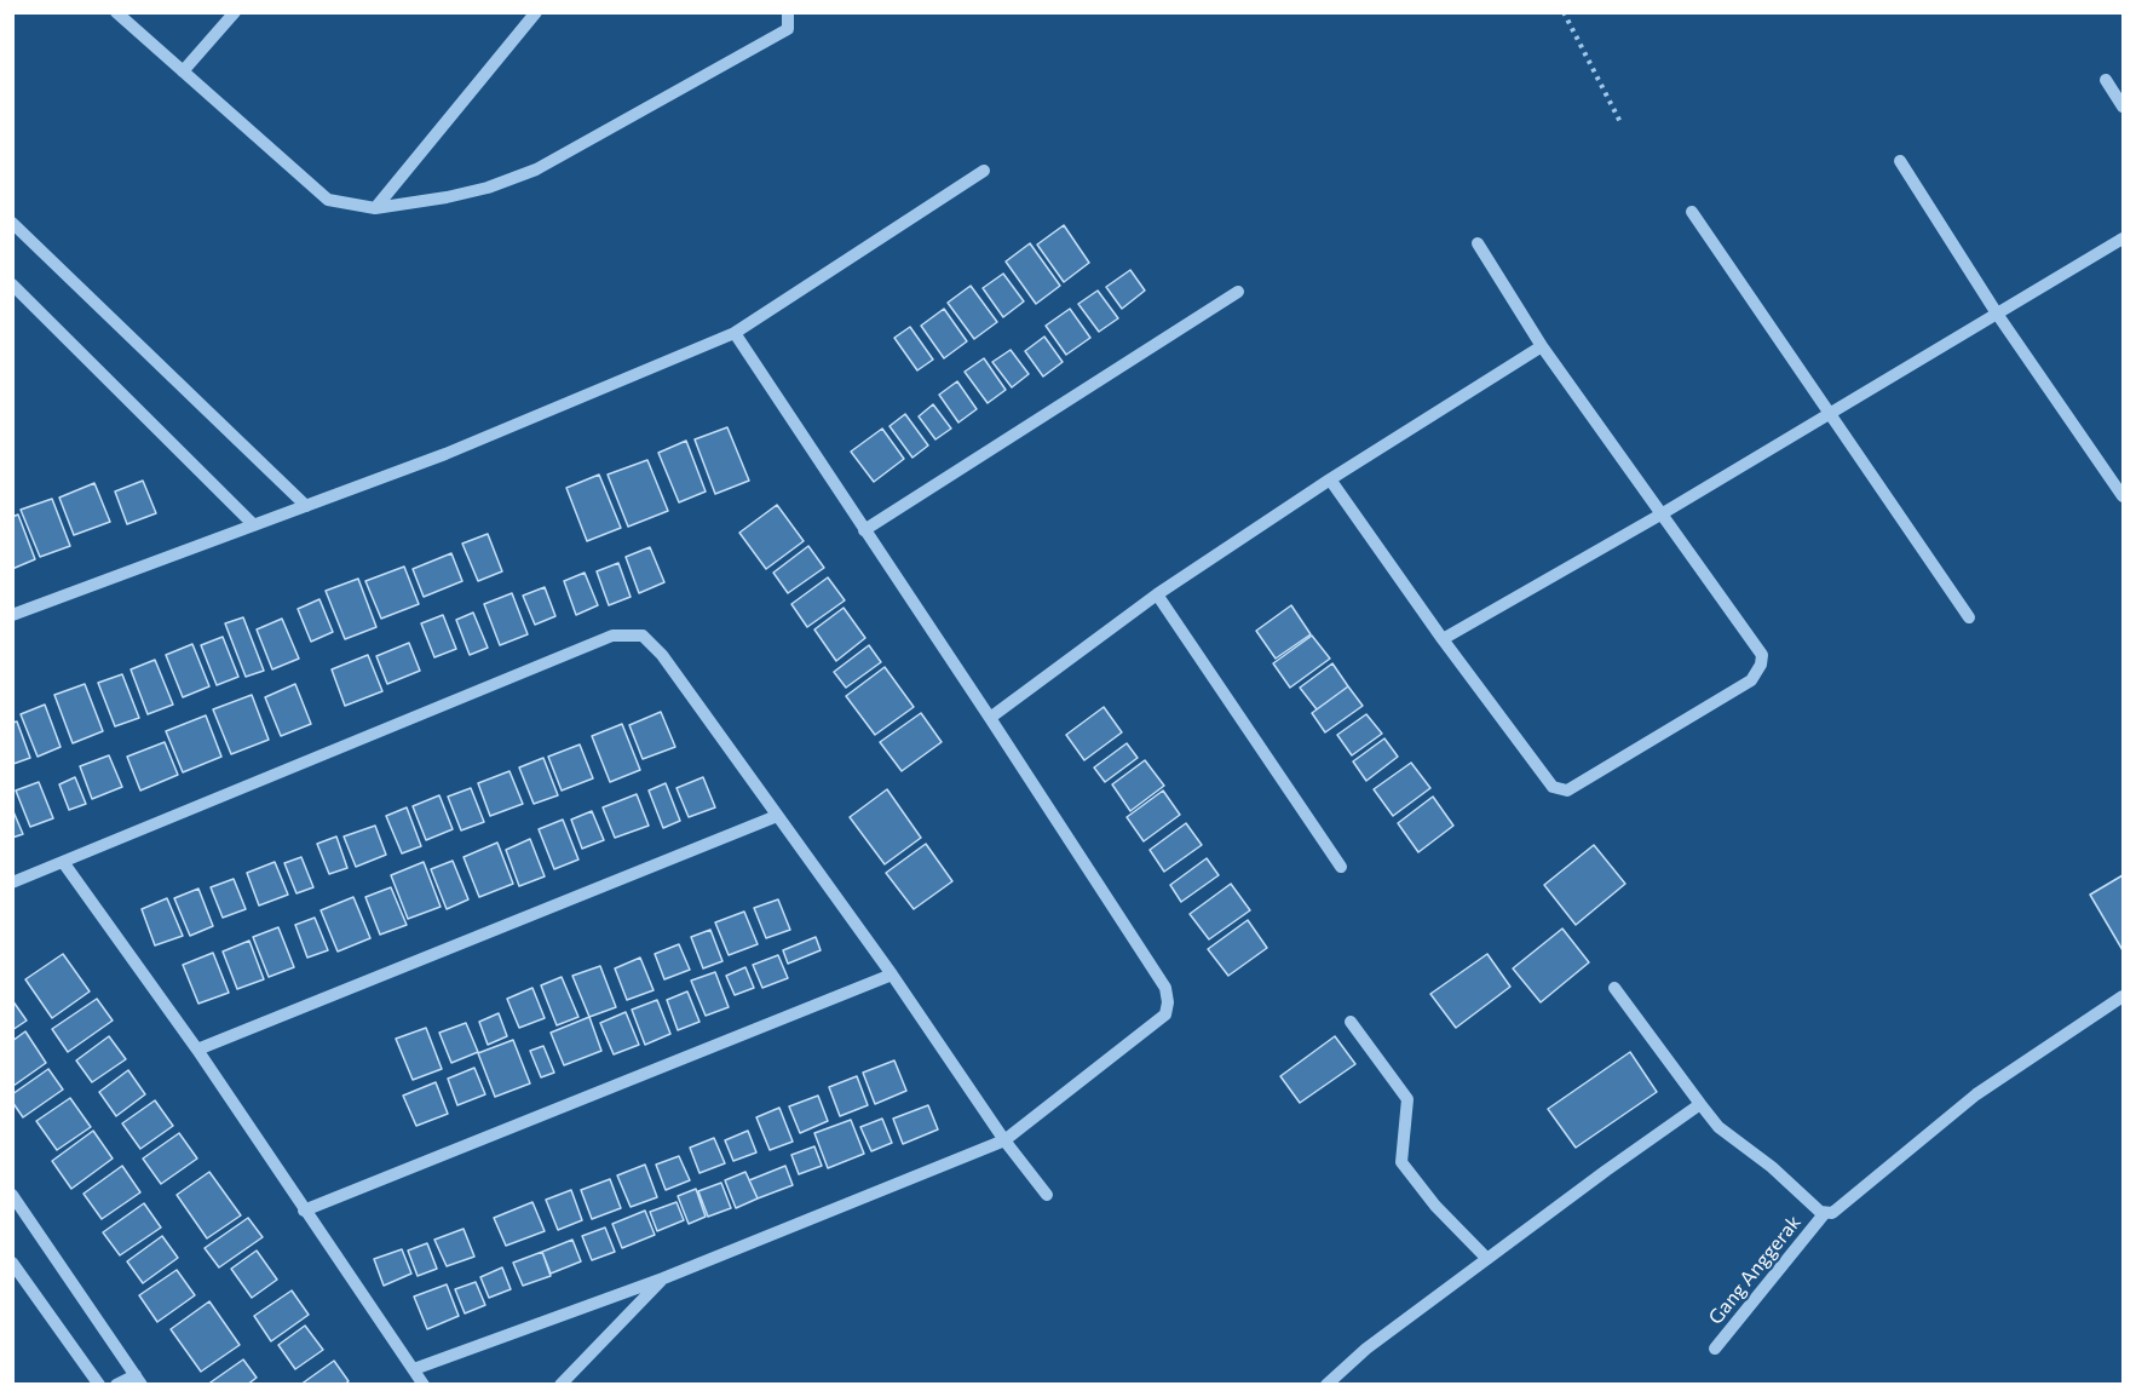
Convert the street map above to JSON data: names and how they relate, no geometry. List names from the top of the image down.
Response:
{
  "streets": {
    "street": ["Gang Anggerak"]
  }
}
